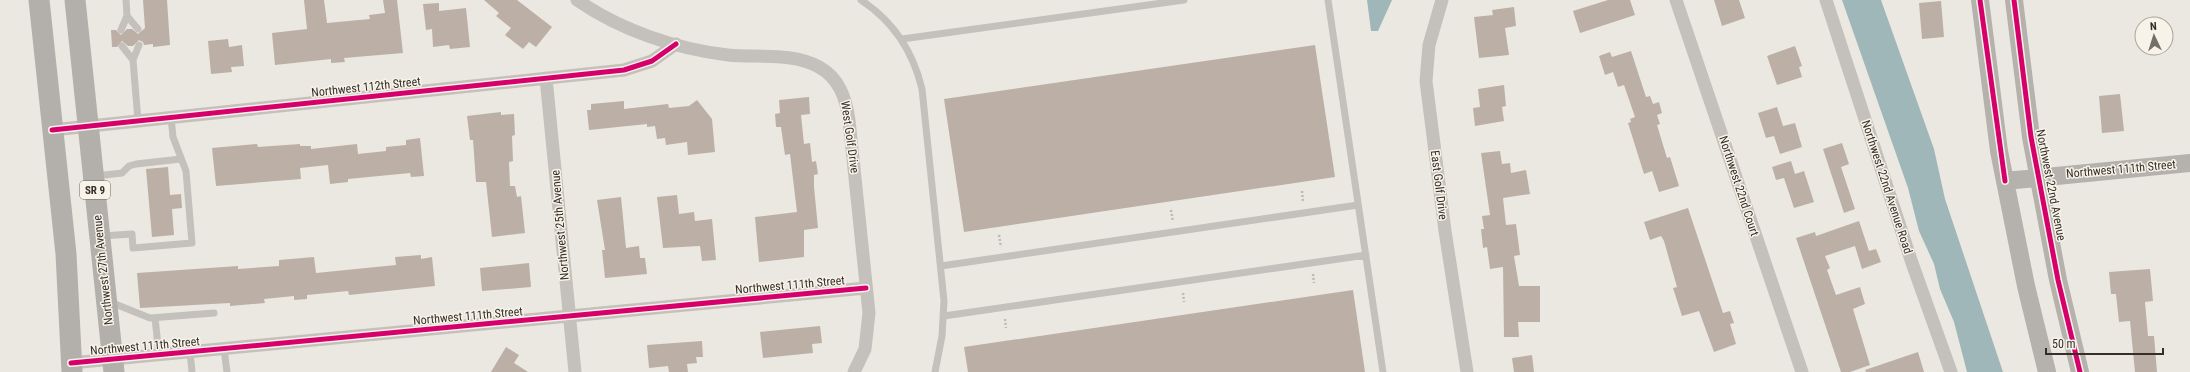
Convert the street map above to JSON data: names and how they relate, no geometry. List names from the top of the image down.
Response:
{
  "streets": {
    "main road": [
      "Northwest 111th Street",
      "Northwest 22nd Avenue",
      "SR 9",
      "Northwest 27th Avenue"
    ],
    "street": [
      "Northwest 112th Street",
      "West Golf Drive",
      "East Golf Drive",
      "Northwest 22nd Court",
      "Northwest 22nd Avenue Road",
      "Northwest 25th Avenue"
    ]
  },
  "crossings": [
    ["Northwest 112th Street", "West Golf Drive"],
    ["Northwest 112th Street", "Northwest 25th Avenue"],
    ["Northwest 112th Street", "Northwest 27th Avenue"],
    ["West Golf Drive", "Northwest 111th Street"],
    ["Northwest 111th Street", "Northwest 22nd Avenue"],
    ["Northwest 111th Street", "Northwest 25th Avenue"],
    ["Northwest 111th Street", "Northwest 27th Avenue"]
  ],
  "scale_bar": "50 m",
  "north": "top"
}
